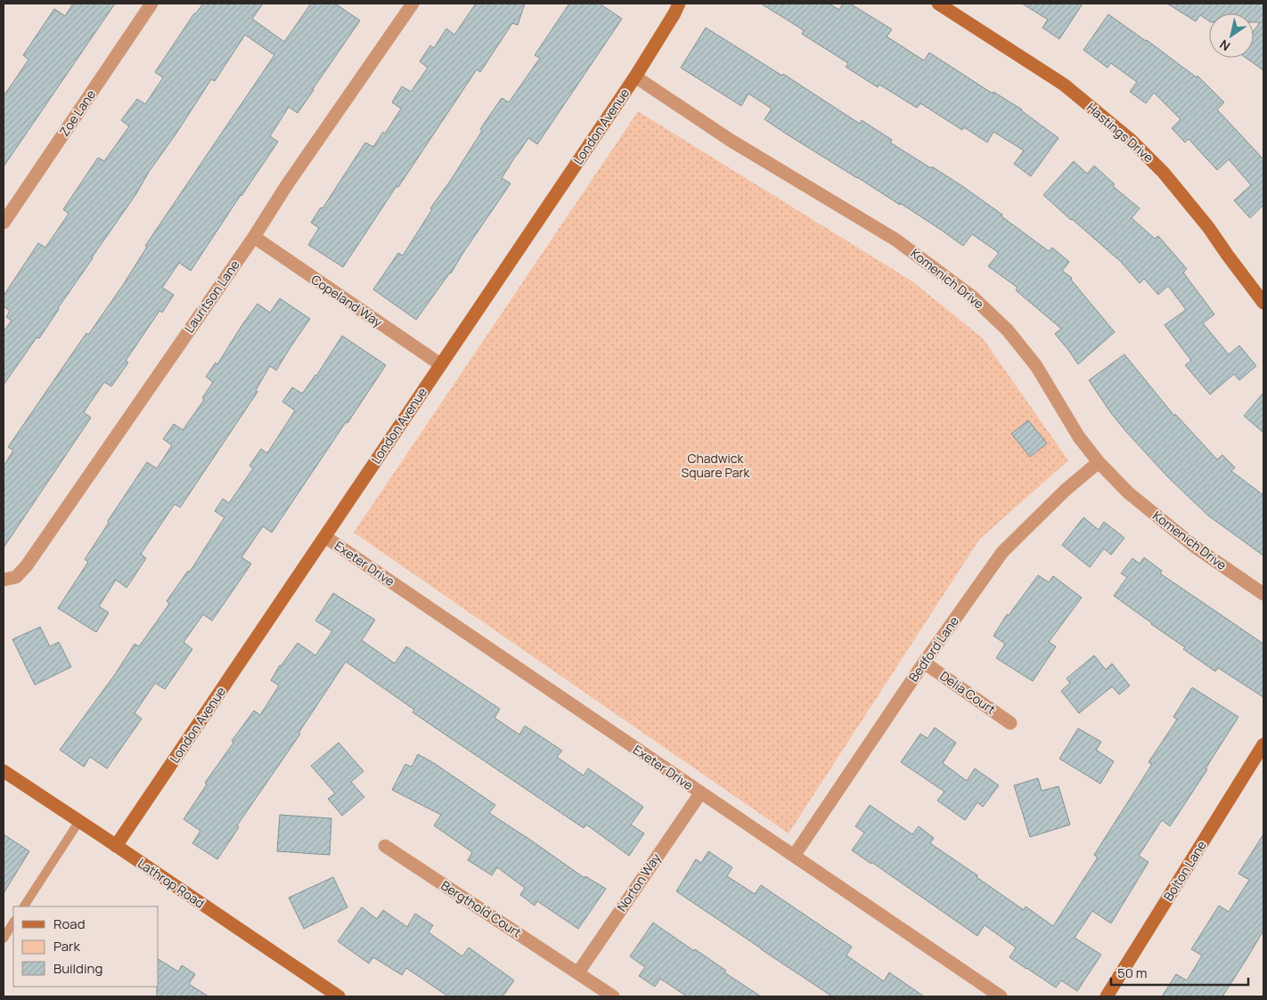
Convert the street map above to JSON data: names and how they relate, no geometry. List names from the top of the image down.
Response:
{
  "streets": {
    "street": [
      "Zoe Lane",
      "London Avenue",
      "Hastings Drive",
      "Komenich Drive",
      "Lauritson Lane",
      "Copeland Way",
      "Exeter Drive",
      "Bedford Lane",
      "Delia Court",
      "Bolton Lane",
      "Norton Way",
      "Lathrop Road",
      "Bergthold Court"
    ]
  },
  "crossings": [
    ["London Avenue", "Komenich Drive"],
    ["London Avenue", "Copeland Way"],
    ["London Avenue", "Exeter Drive"],
    ["London Avenue", "Lathrop Road"],
    ["Komenich Drive", "Bedford Lane"],
    ["Lauritson Lane", "Copeland Way"],
    ["Exeter Drive", "Bedford Lane"],
    ["Exeter Drive", "Norton Way"],
    ["Bedford Lane", "Delia Court"],
    ["Norton Way", "Bergthold Court"]
  ],
  "parks": ["Chadwick Square Park"],
  "legend": ["Road", "Park", "Building"],
  "scale_bar": "50 m",
  "north": "bottom left"
}
